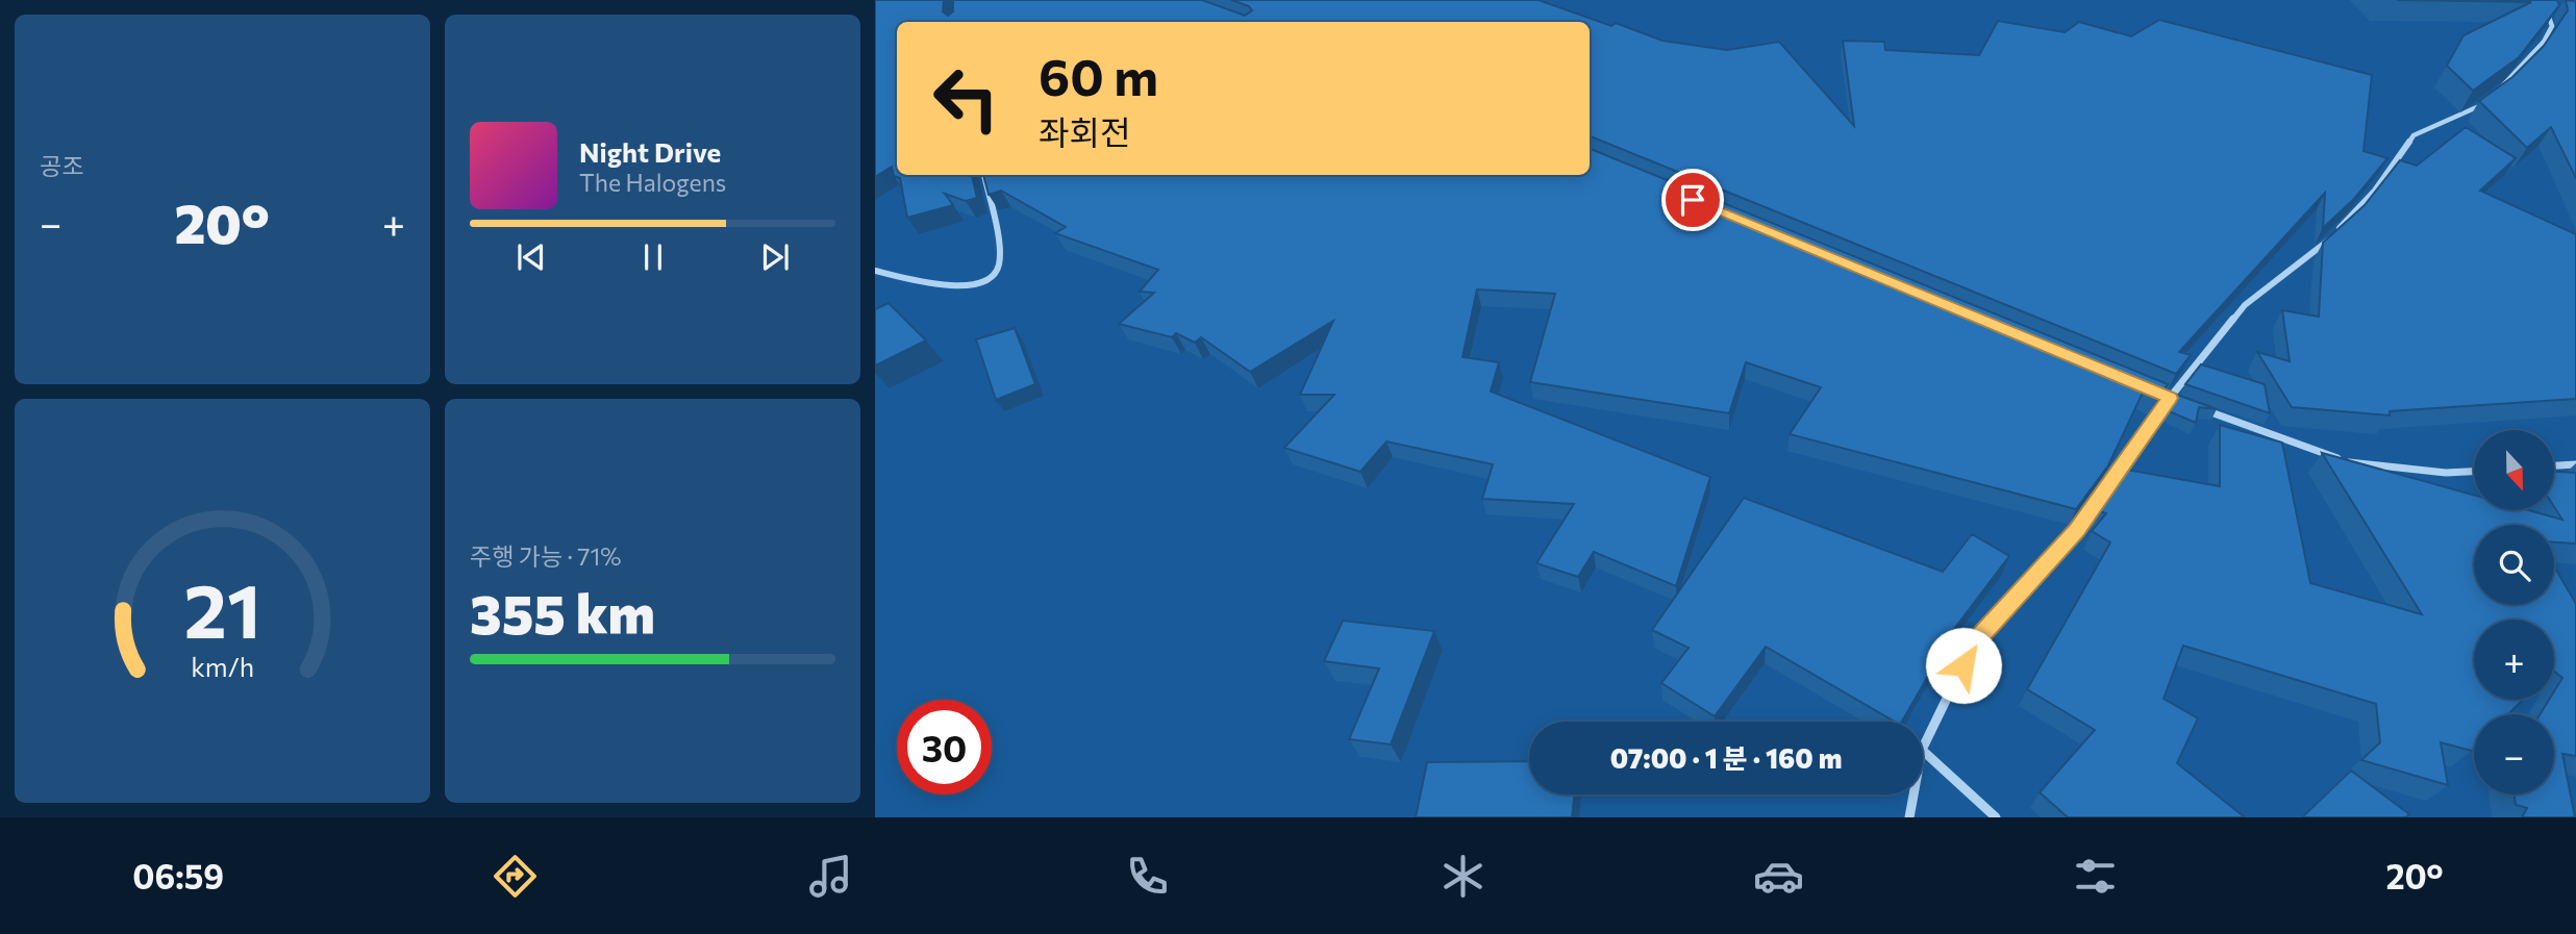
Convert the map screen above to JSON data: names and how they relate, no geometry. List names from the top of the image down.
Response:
{
  "north": "bottom",
  "page": {
    "tile": [
      "공조",
      ["주행 가능 · 71%", "355 km"]
    ],
    "turn": ["60 m", "좌회전"],
    "song": ["Night Drive", "The Halogens"],
    "heat": ["−", "20°", "+"],
    "map_buttons": ["+", "−"],
    "limit": "30",
    "trip": "07:00 · 1 분 · 160 m",
    "tabs": ["06:59", "20°"],
    "gauge": ["21", "km/h"]
  }
}
